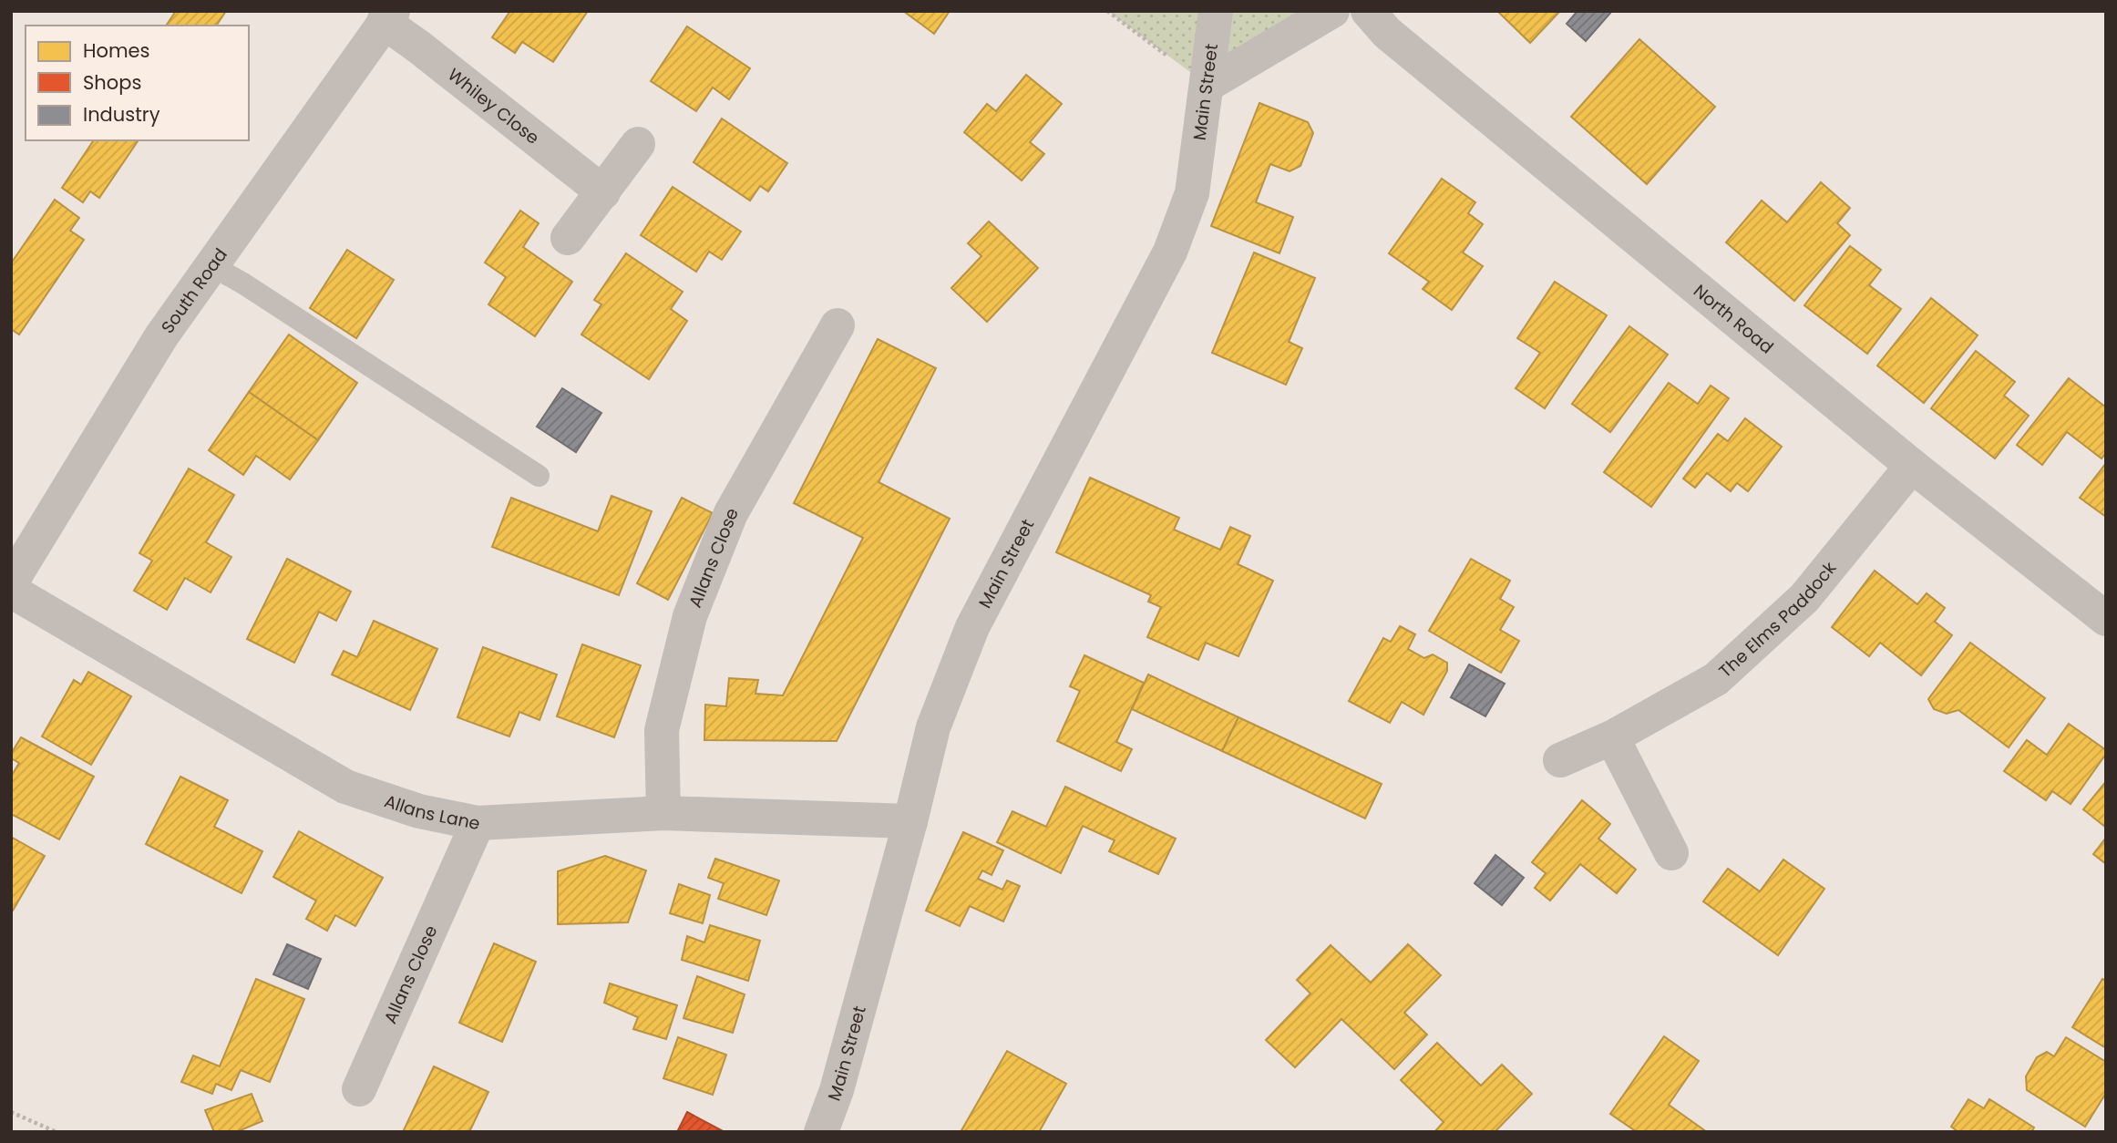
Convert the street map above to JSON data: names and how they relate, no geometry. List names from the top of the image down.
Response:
{
  "streets": {
    "street": [
      "Main Street",
      "Whiley Close",
      "South Road",
      "North Road",
      "Allans Close",
      "The Elms Paddock",
      "Allans Lane"
    ]
  },
  "crossings": [
    ["Main Street", "Allans Lane"],
    ["Whiley Close", "South Road"],
    ["North Road", "The Elms Paddock"],
    ["Allans Close", "Allans Lane"]
  ],
  "legend": ["Homes", "Shops", "Industry"]
}
